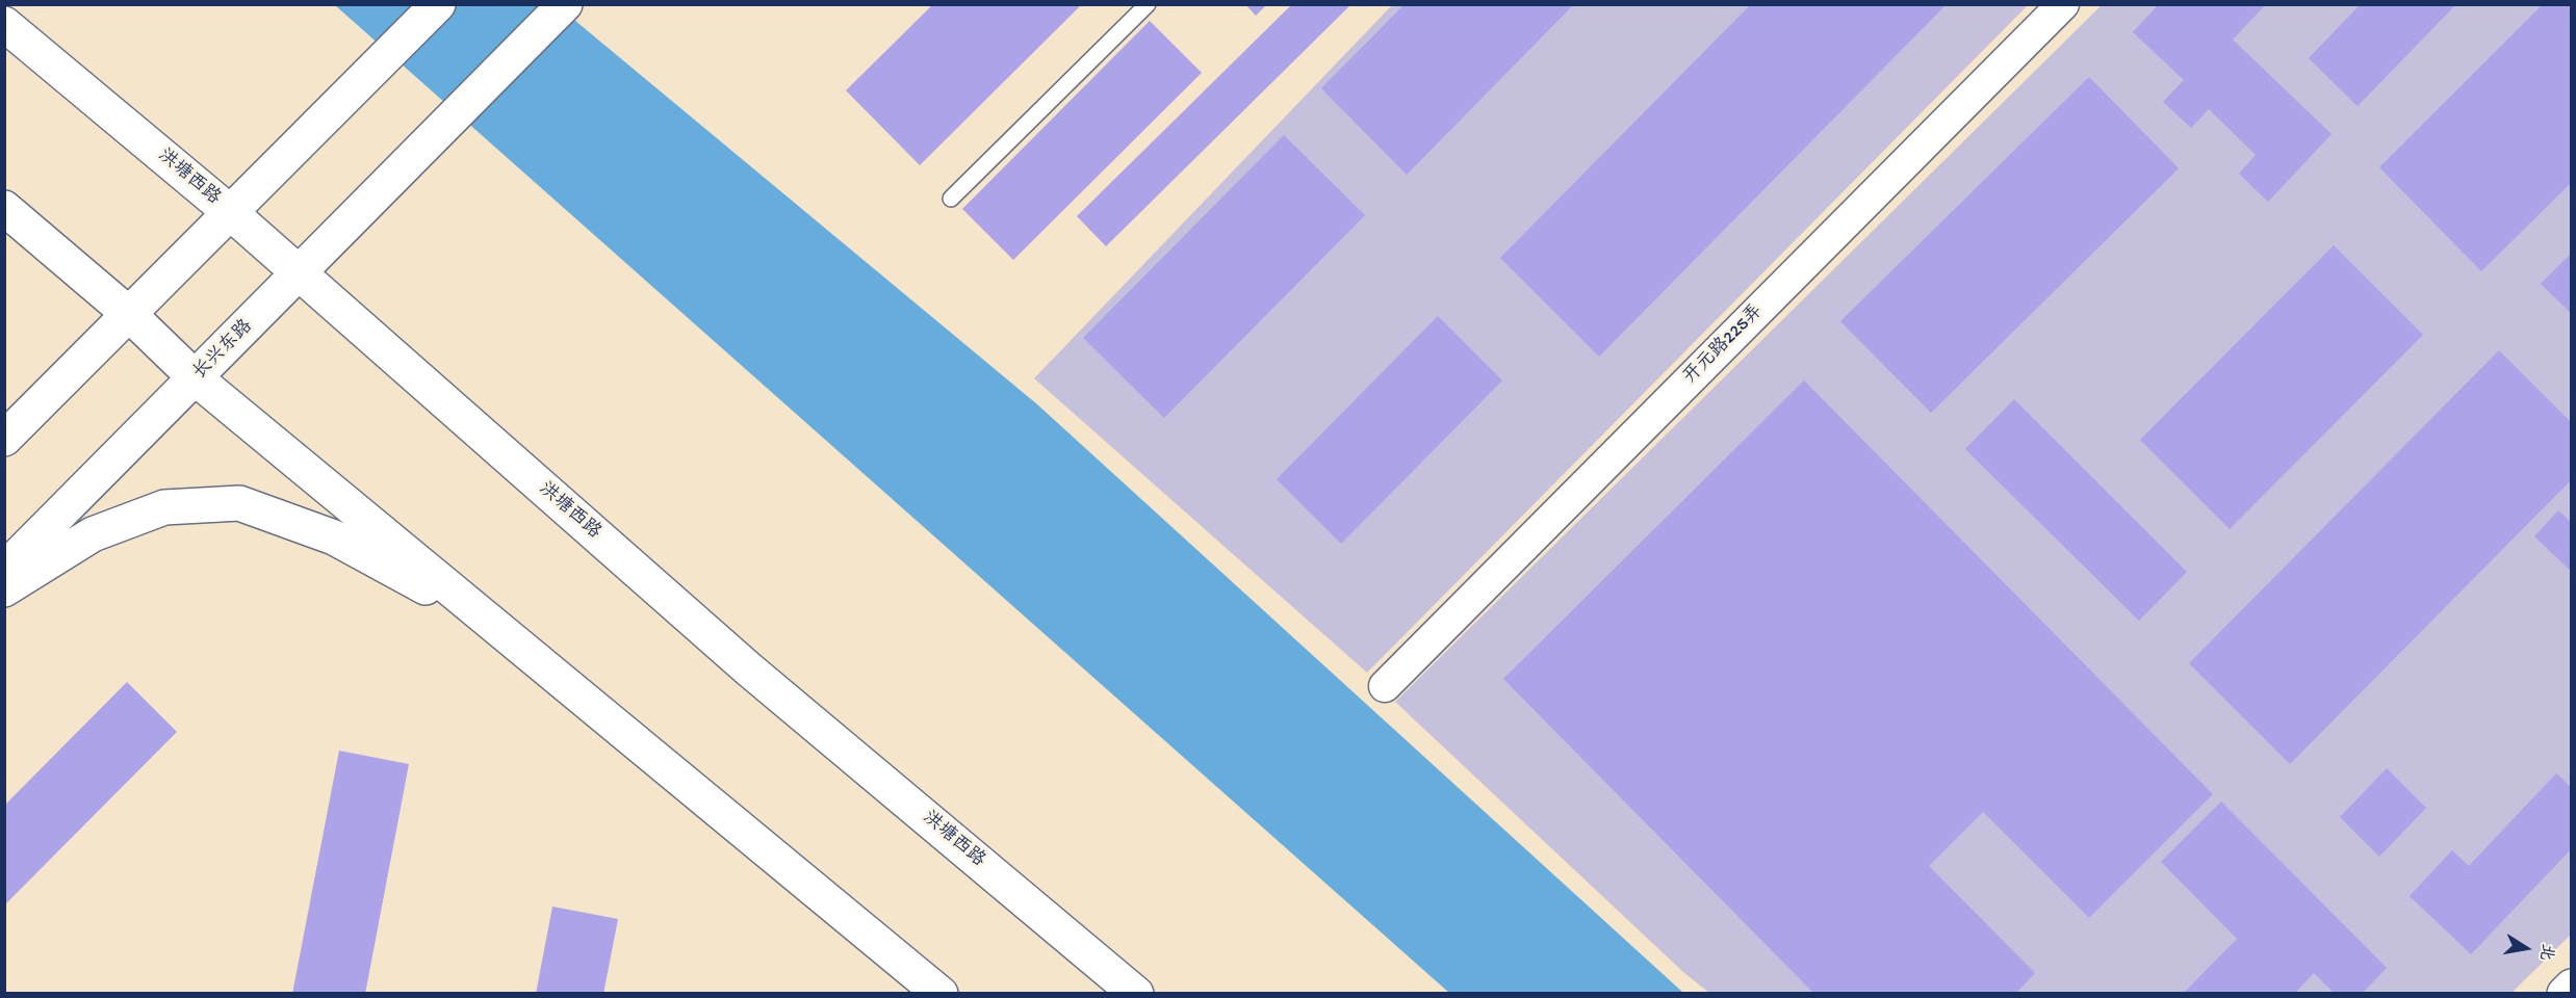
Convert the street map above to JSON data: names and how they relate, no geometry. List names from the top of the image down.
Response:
{
  "streets": {
    "main road": ["洪塘西路", "长兴东路"],
    "street": ["开元路225弄"]
  },
  "crossings": [
    ["洪塘西路", "长兴东路"]
  ],
  "north": "right"
}
